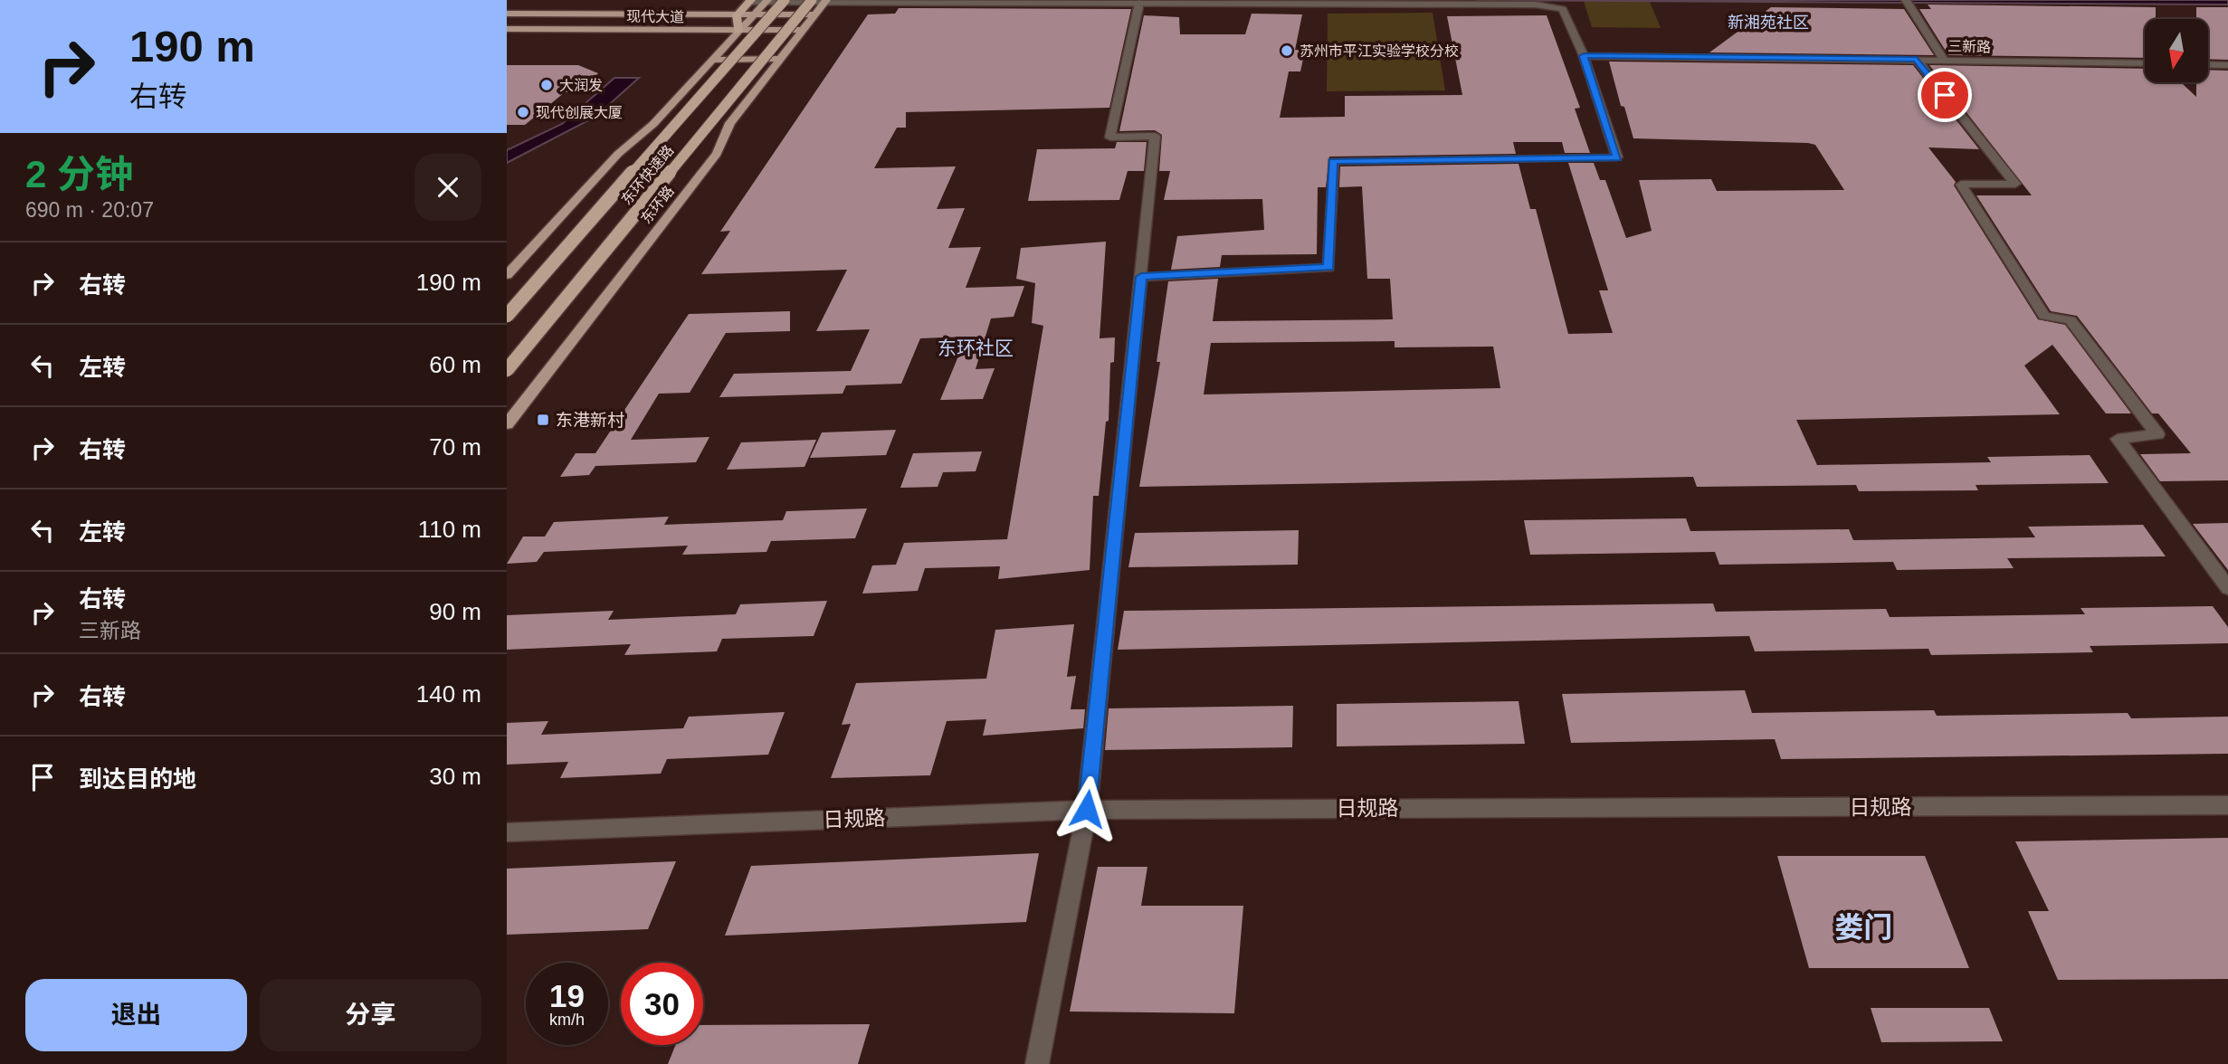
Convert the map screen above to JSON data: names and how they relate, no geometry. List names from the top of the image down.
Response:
{
  "streets": {
    "highway": ["东环快速路"],
    "main road": ["现代大道", "东环路"],
    "street": ["三新路", "日规路"]
  },
  "crossings": [
    ["现代大道", "东环路"]
  ],
  "districts": ["新湘苑社区", "东环社区", "娄门"],
  "places": {
    "other": ["苏州市平江实验学校分校", "大润发", "现代创展大厦"],
    "transit": ["东港新村"]
  },
  "north": "bottom",
  "page": {
    "turn": ["190 m", "右转"],
    "heading": ["2 分钟", "690 m · 20:07"],
    "list": [
      {
        "name": "右转",
        "value": "190 m"
      },
      {
        "name": "左转",
        "value": "60 m"
      },
      {
        "name": "右转",
        "value": "70 m"
      },
      {
        "name": "左转",
        "value": "110 m"
      },
      {
        "name": "右转",
        "note": "三新路",
        "value": "90 m"
      },
      {
        "name": "右转",
        "value": "140 m"
      },
      {
        "name": "到达目的地",
        "value": "30 m"
      }
    ],
    "speed": "19 km/h",
    "limit": "30",
    "buttons": ["退出", "分享"]
  }
}
